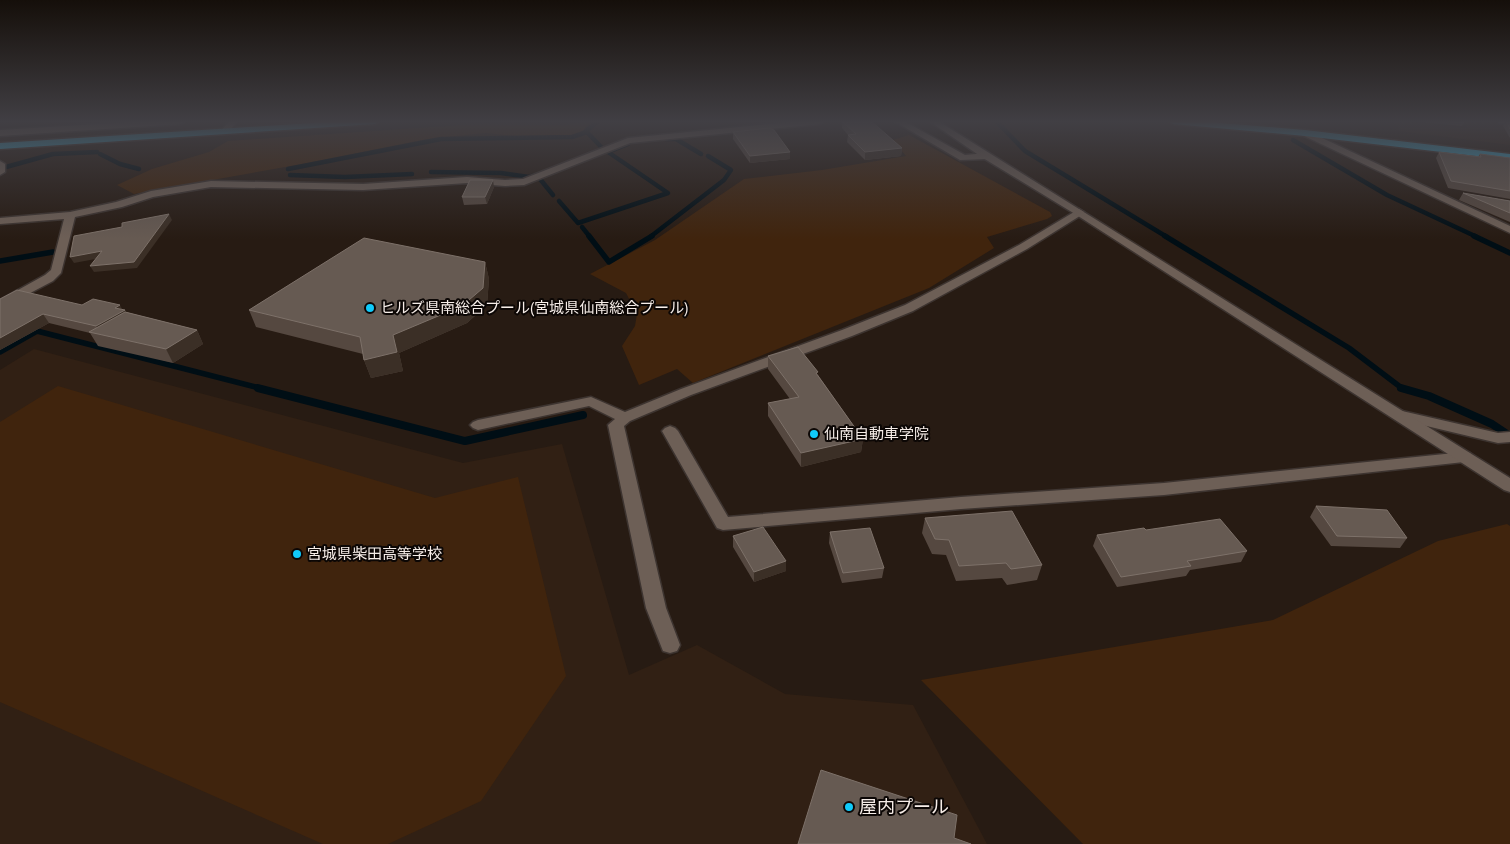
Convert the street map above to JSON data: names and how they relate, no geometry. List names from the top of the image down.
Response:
{
  "places": [
    "ヒルズ県南総合プール(宮城県仙南総合プール)",
    "仙南自動車学院",
    "宮城県柴田高等学校",
    "屋内プール"
  ]
}
